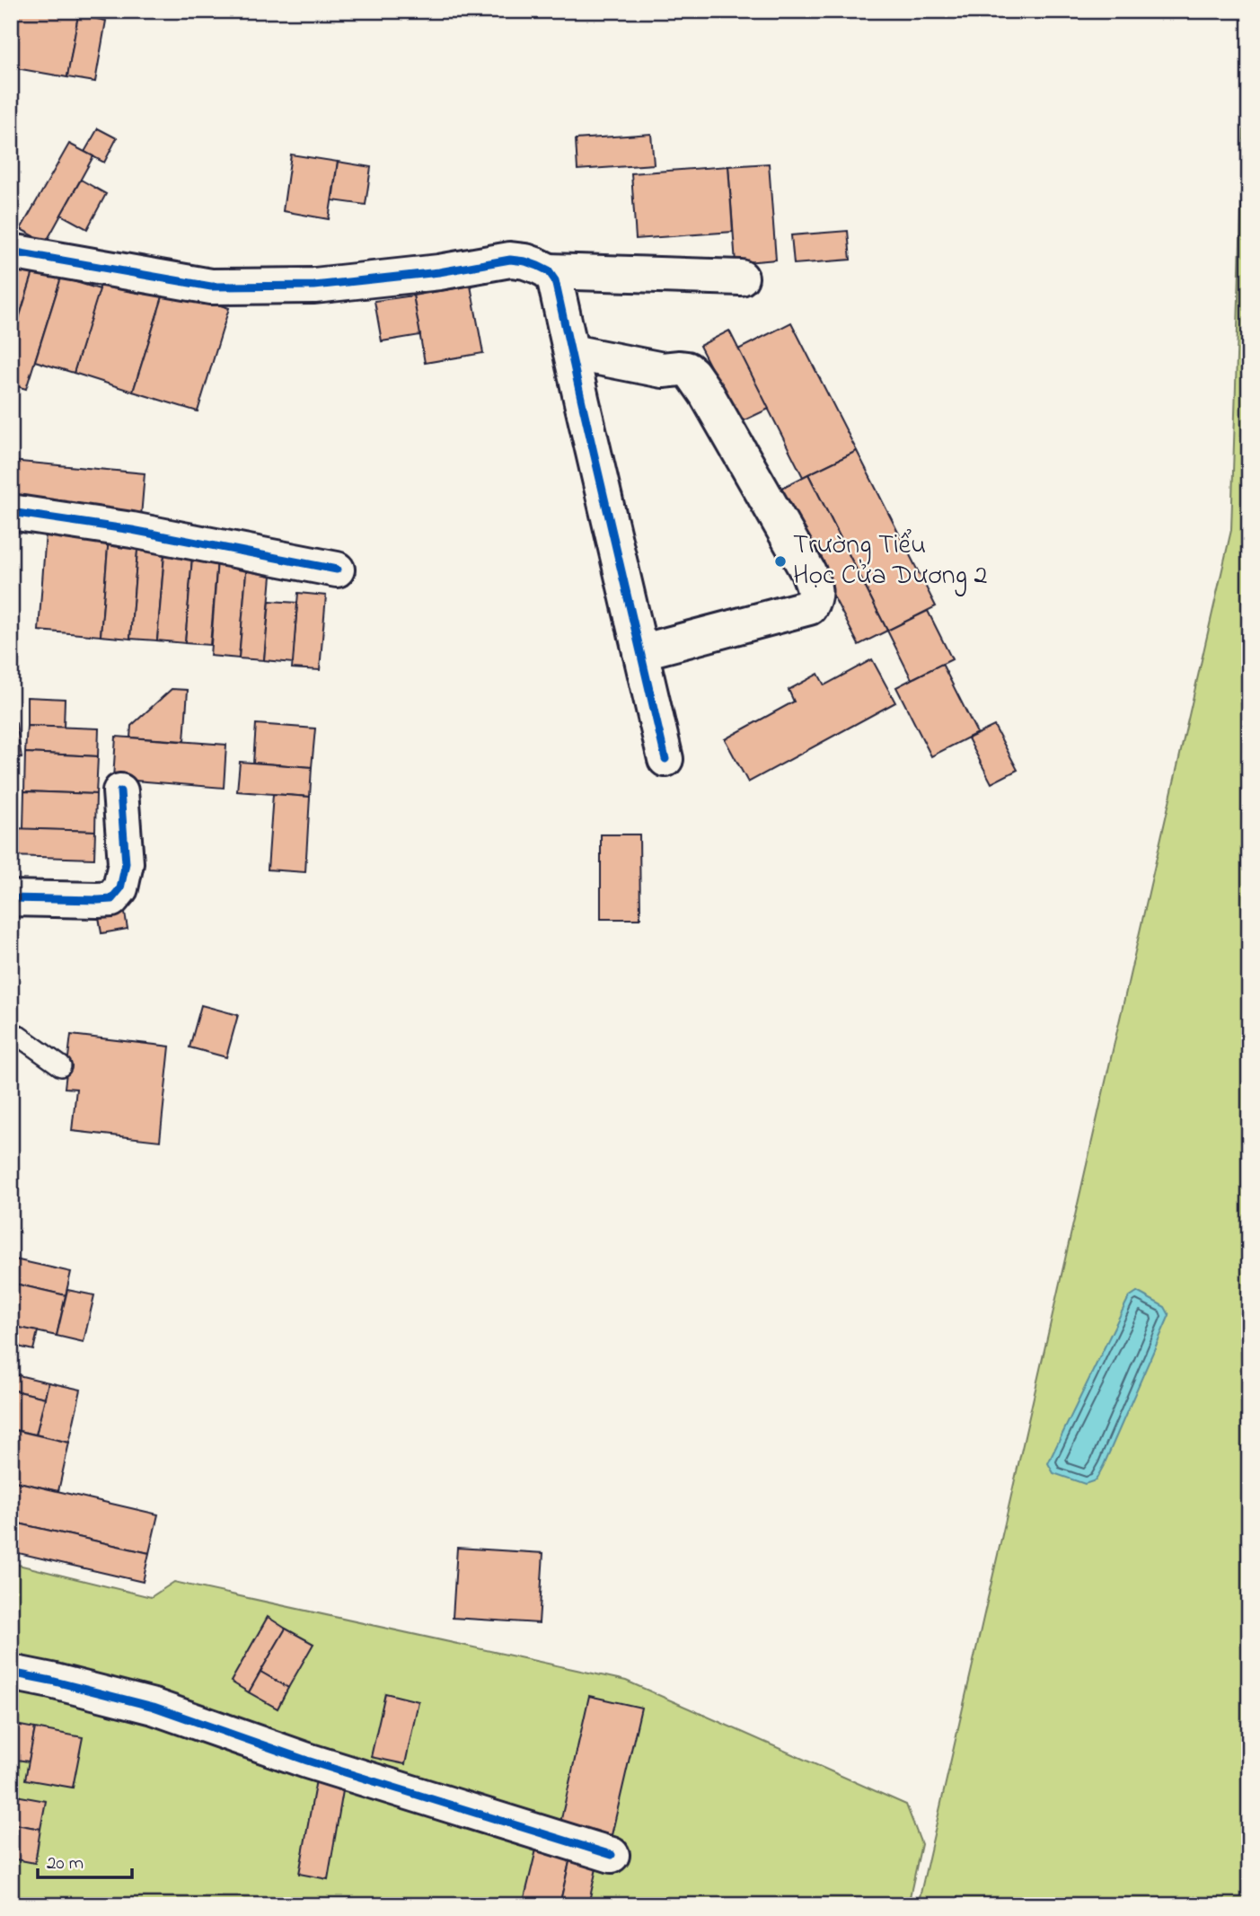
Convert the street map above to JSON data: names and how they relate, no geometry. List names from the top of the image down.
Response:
{
  "places": ["Trường Tiểu Học Cửa Dương 2"],
  "scale_bar": "20 m"
}
